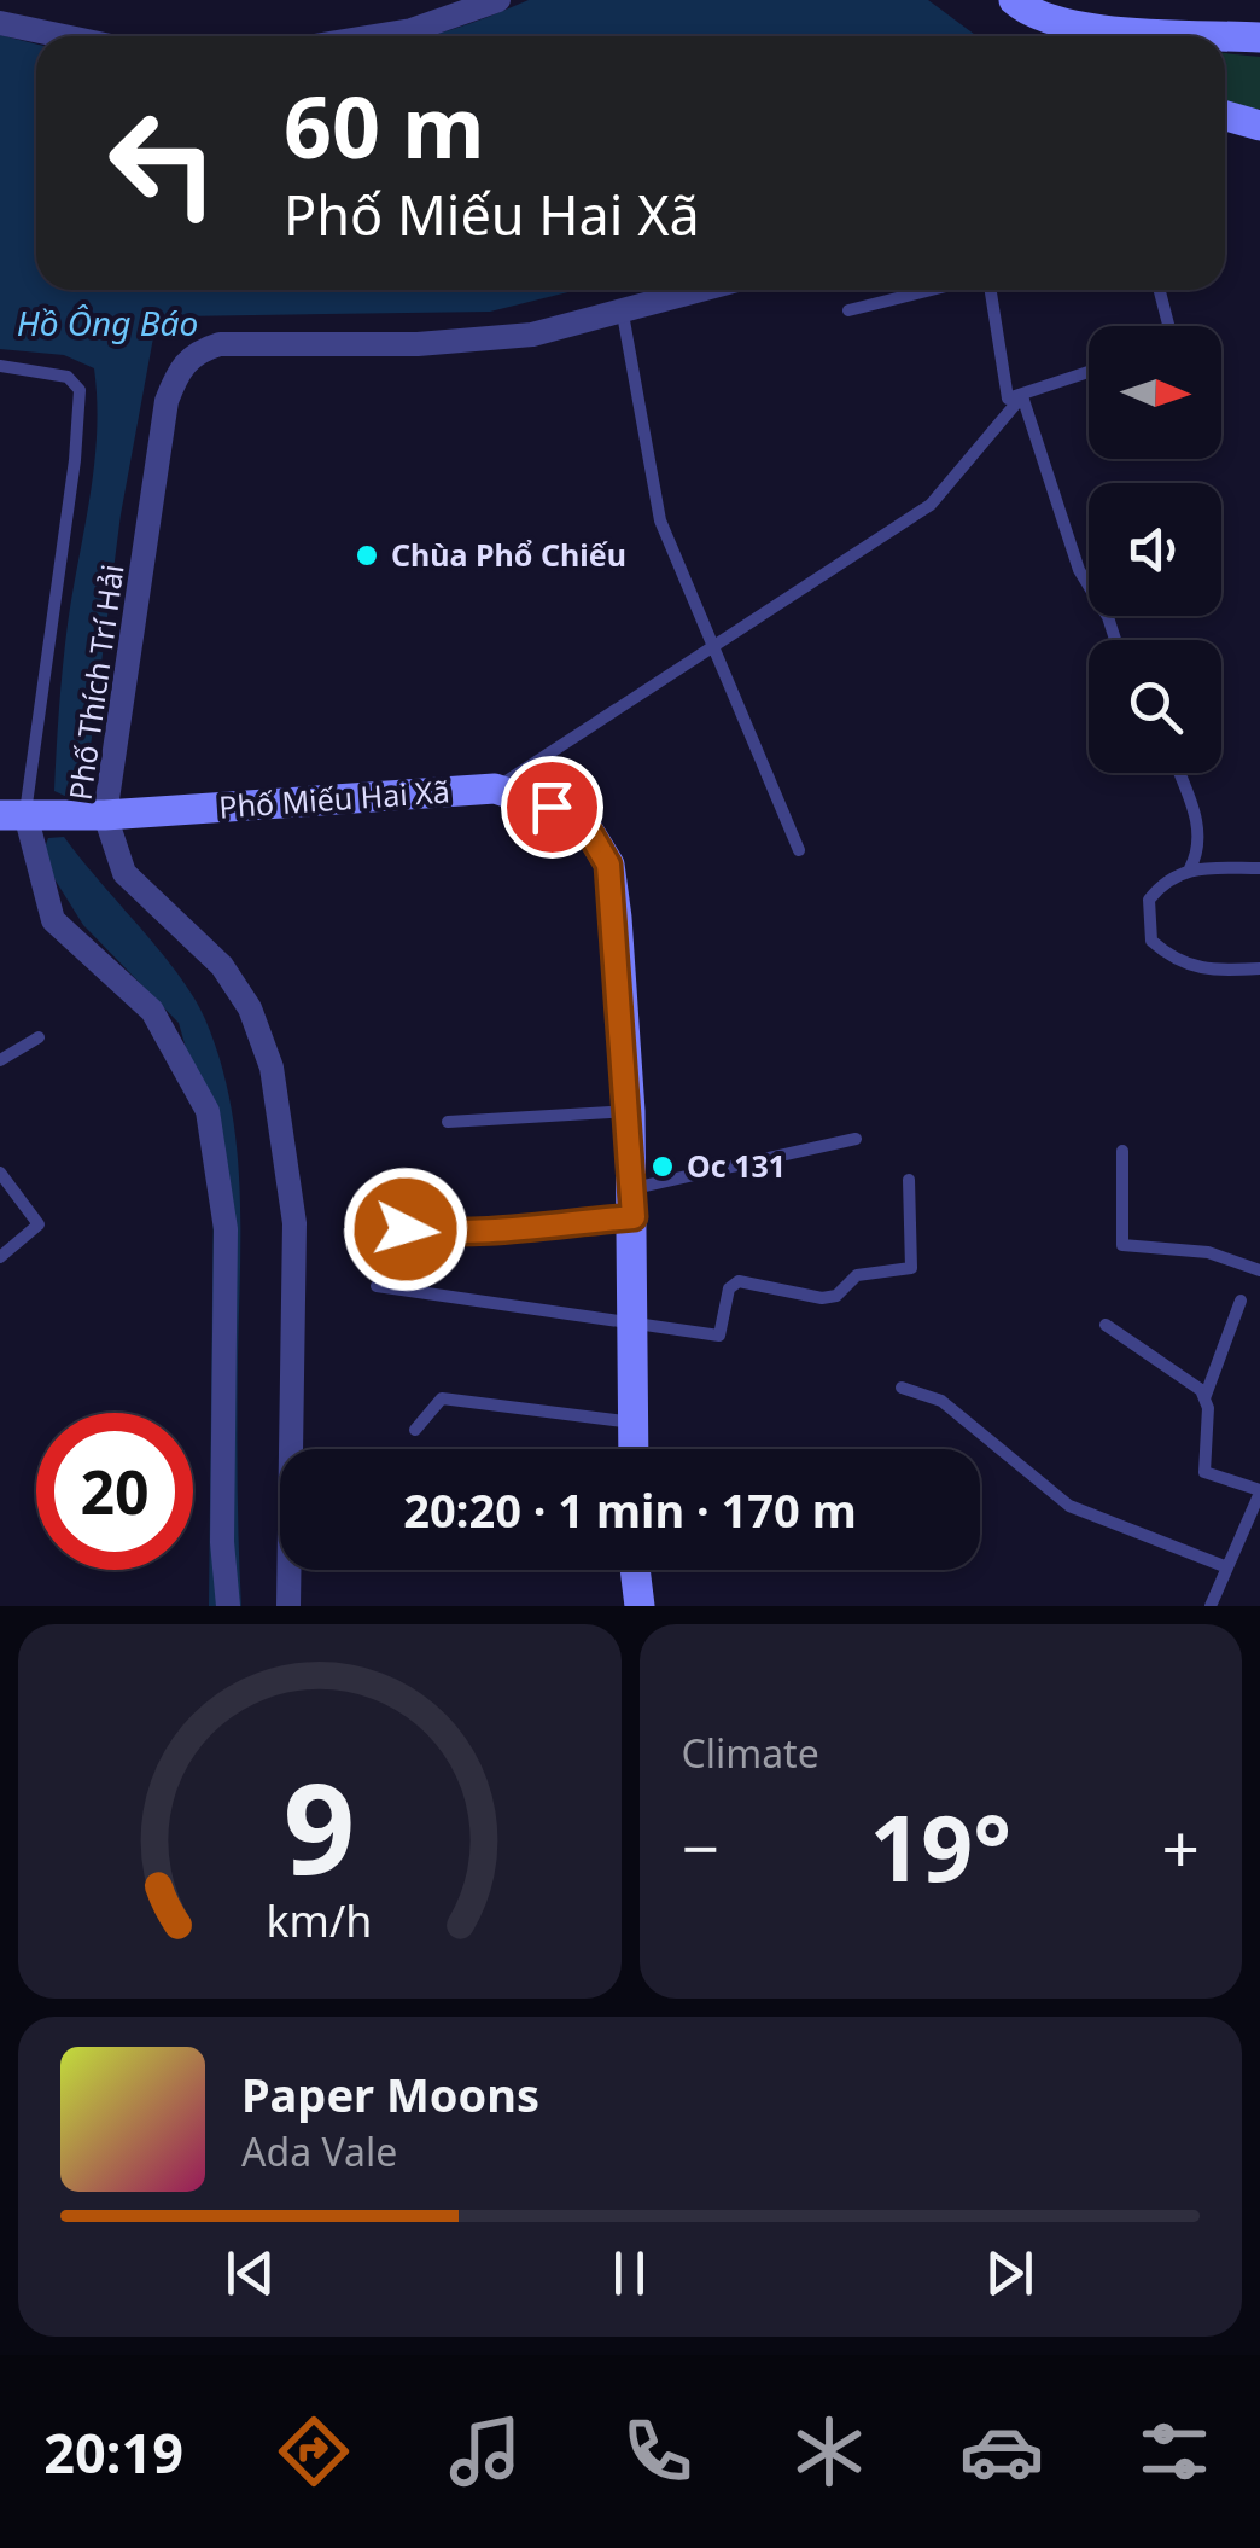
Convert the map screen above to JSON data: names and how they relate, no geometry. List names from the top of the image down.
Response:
{
  "streets": {
    "street": ["Phố Thích Trí Hải", "Phố Miếu Hai Xã"]
  },
  "crossings": [
    ["Phố Thích Trí Hải", "Phố Miếu Hai Xã"]
  ],
  "water": ["Hồ Ông Báo"],
  "places": ["Chùa Phổ Chiếu", "Oc 131"],
  "north": "right",
  "page": {
    "turn": ["60 m", "Phố Miếu Hai Xã"],
    "limit": "20",
    "trip": "20:20 · 1 min · 170 m",
    "tile": "Climate",
    "heat": ["−", "19°", "+"],
    "song": ["Paper Moons", "Ada Vale"],
    "tabs": "20:19",
    "gauge": ["9", "km/h"]
  }
}
